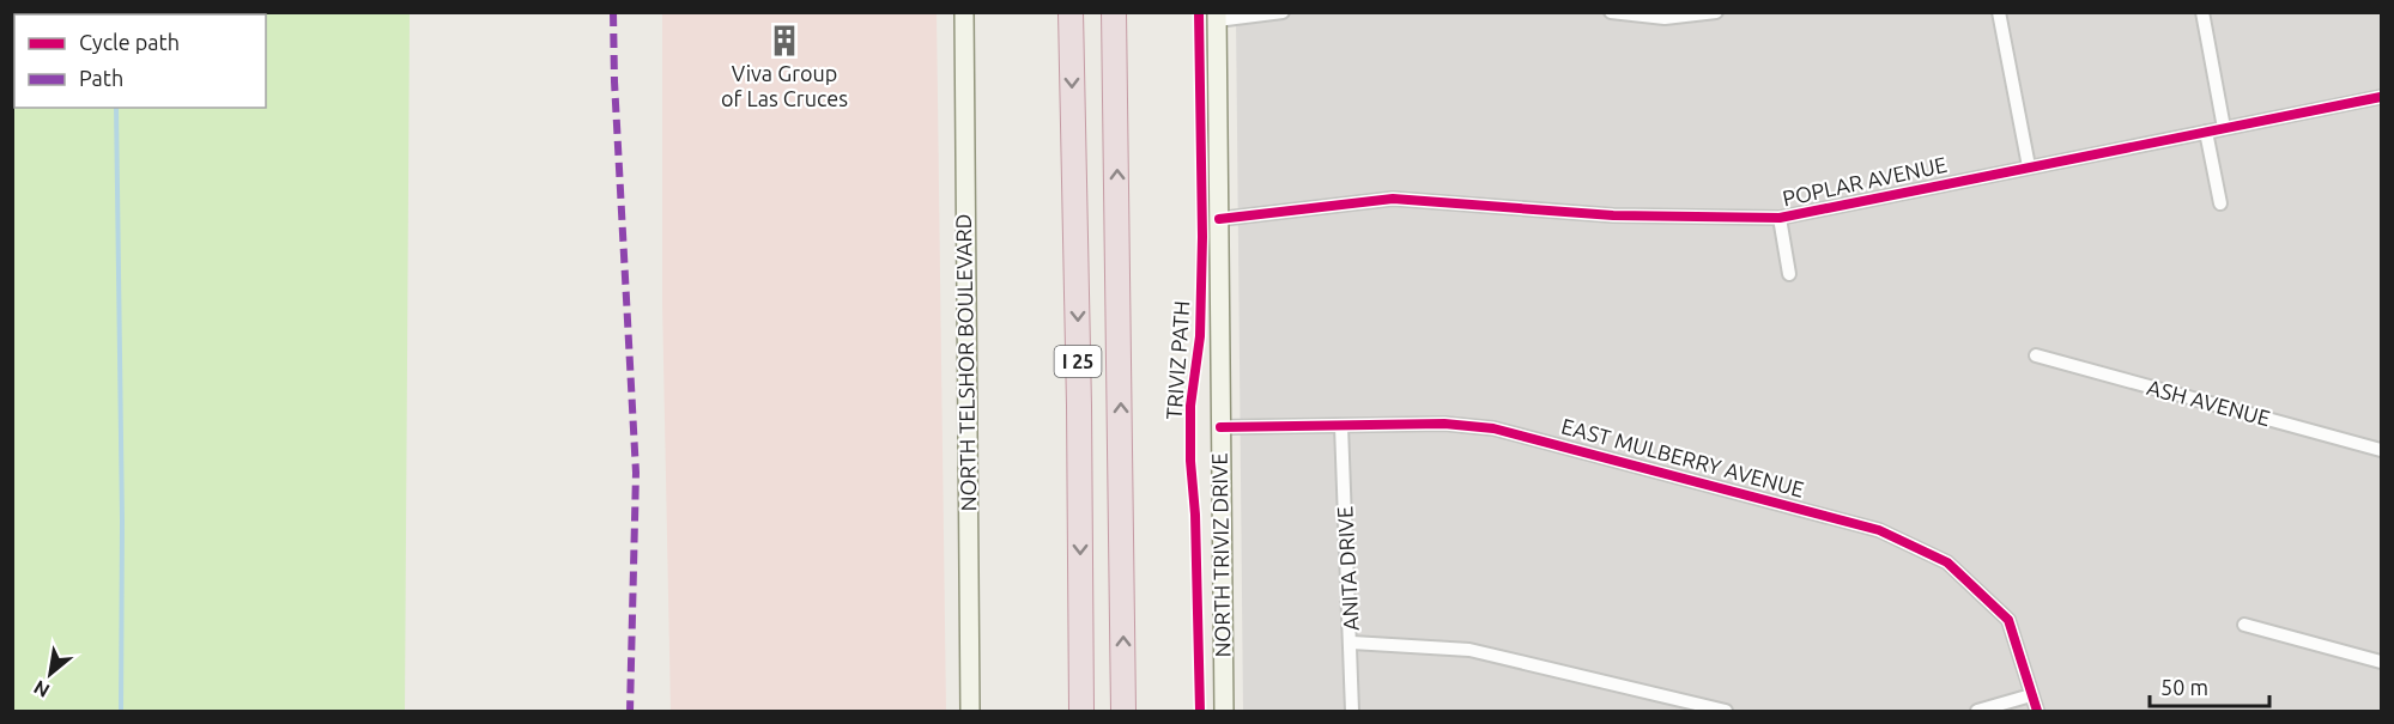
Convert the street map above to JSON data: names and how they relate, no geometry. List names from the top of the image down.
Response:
{
  "streets": {
    "highway": ["I 25"],
    "main road": ["NORTH TELSHOR BOULEVARD", "NORTH TRIVIZ DRIVE"],
    "street": [
      "POPLAR AVENUE",
      "ASH AVENUE",
      "EAST MULBERRY AVENUE",
      "ANITA DRIVE"
    ],
    "cycle path": ["TRIVIZ PATH"]
  },
  "crossings": [
    ["POPLAR AVENUE", "NORTH TRIVIZ DRIVE"],
    ["EAST MULBERRY AVENUE", "NORTH TRIVIZ DRIVE"],
    ["EAST MULBERRY AVENUE", "ANITA DRIVE"]
  ],
  "places": {
    "building": ["Viva Group of Las Cruces"]
  },
  "legend": ["Cycle path", "Path"],
  "scale_bar": "50 m",
  "north": "bottom left"
}
